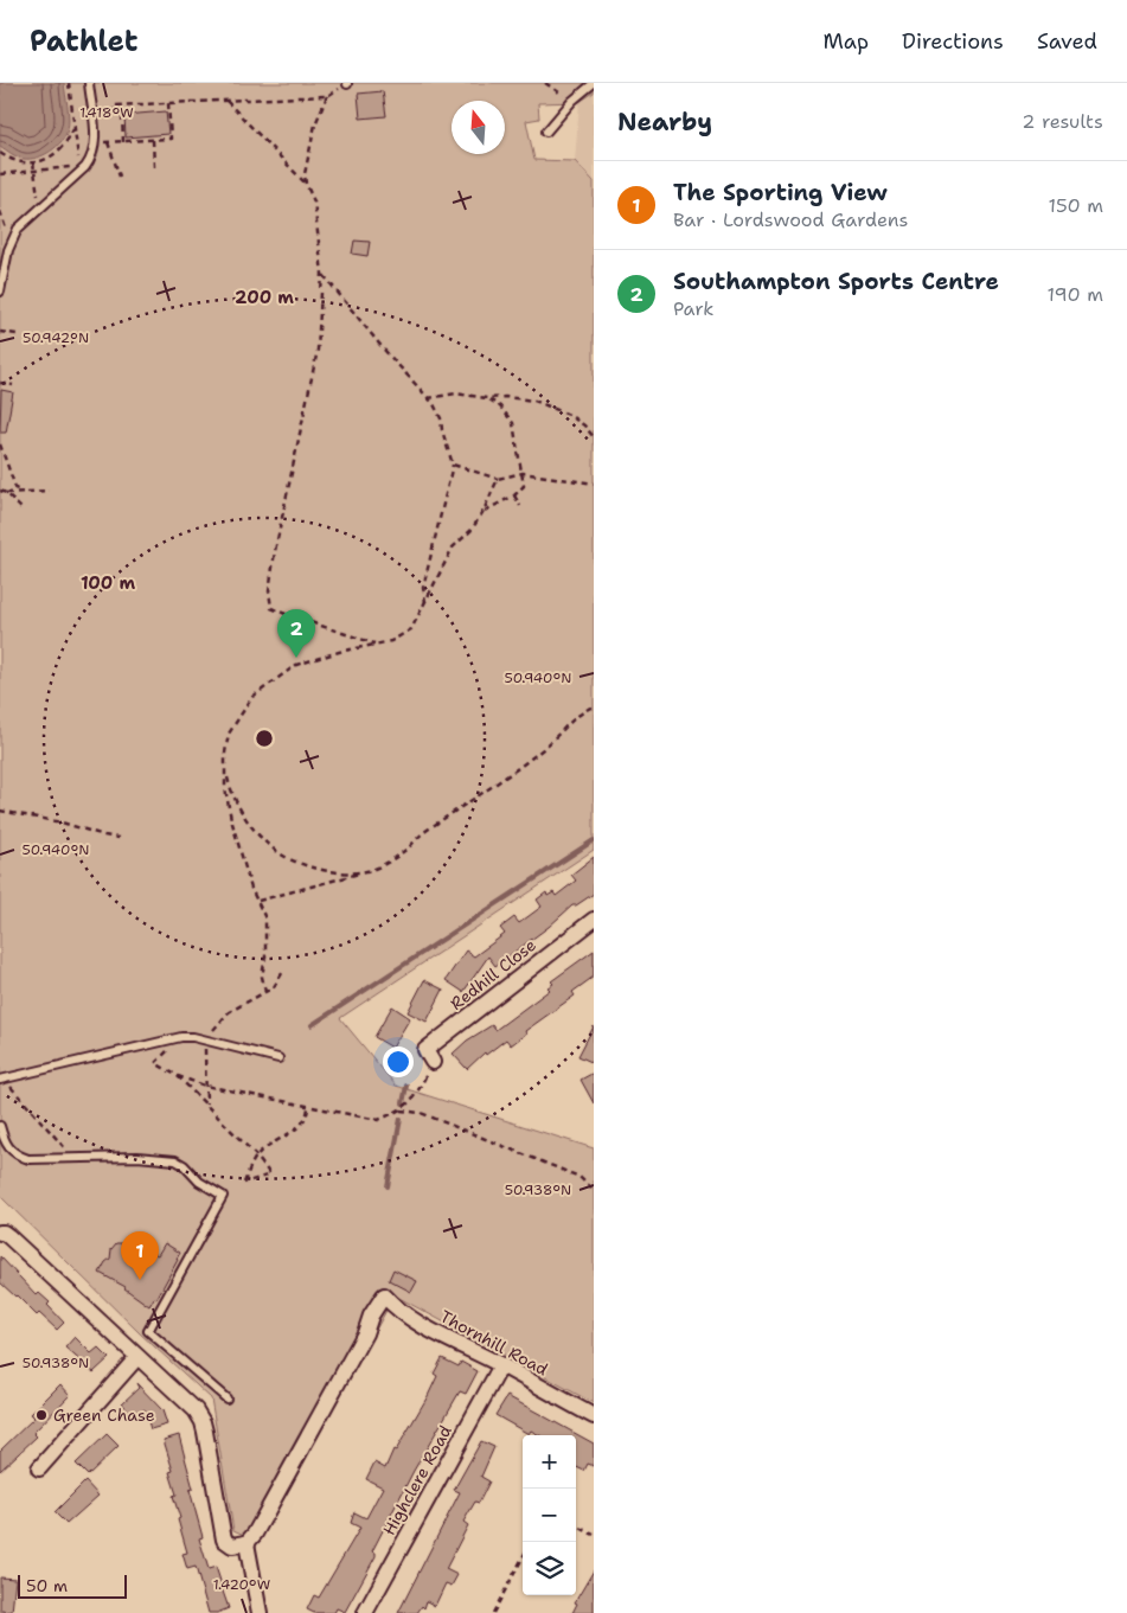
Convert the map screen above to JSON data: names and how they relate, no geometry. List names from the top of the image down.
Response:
{
  "streets": {
    "street": ["Redhill Close", "Thornhill Road", "Highclere Road"]
  },
  "crossings": [
    ["Thornhill Road", "Highclere Road"]
  ],
  "places": ["Green Chase"],
  "scale_bar": "50 m",
  "north": "top",
  "page": {
    "header": "Pathlet",
    "nav": ["Map", "Directions", "Saved"],
    "heading": ["Nearby", "2 results"],
    "list": [
      {
        "mark": "1",
        "name": "The Sporting View",
        "note": "Bar · Lordswood Gardens",
        "value": "150 m"
      },
      {
        "mark": "2",
        "name": "Southampton Sports Centre",
        "note": "Park",
        "value": "190 m"
      }
    ],
    "pins": ["2", "1"],
    "map_buttons": ["+", "−"],
    "scale": "50 m"
  },
  "coordinates": [
    "1.418°W",
    "50.942°N",
    "50.940°N",
    "50.938°N",
    "1.420°W"
  ],
  "rings": ["200 m", "100 m"]
}
